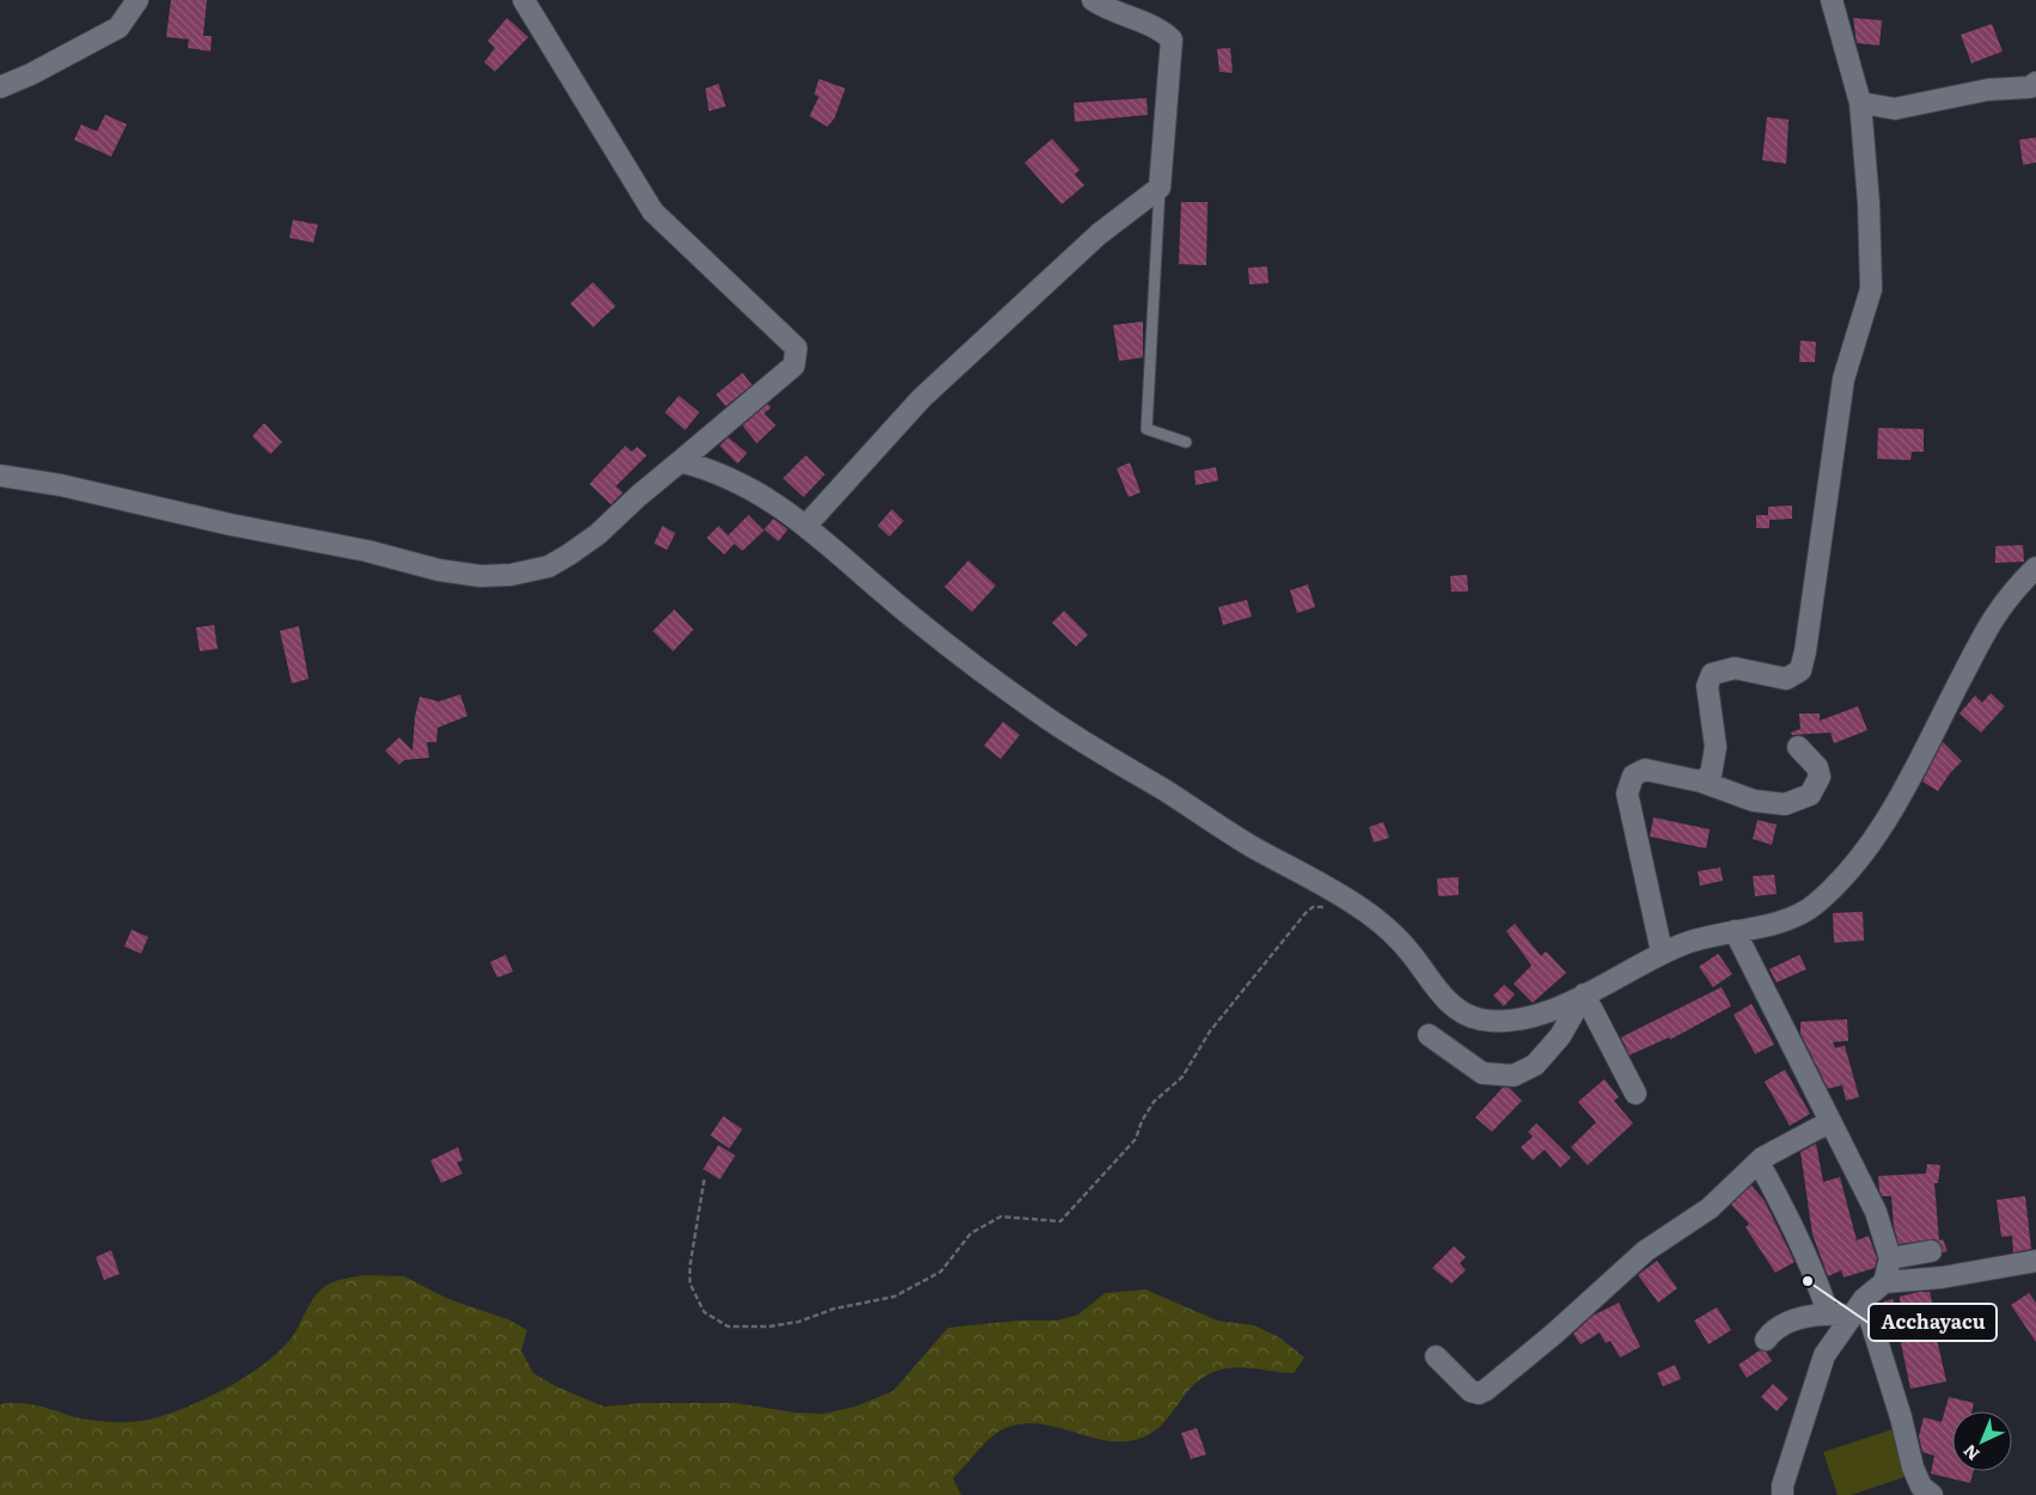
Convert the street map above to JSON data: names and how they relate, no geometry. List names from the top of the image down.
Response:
{
  "places": ["Acchayacu"],
  "north": "bottom left"
}
